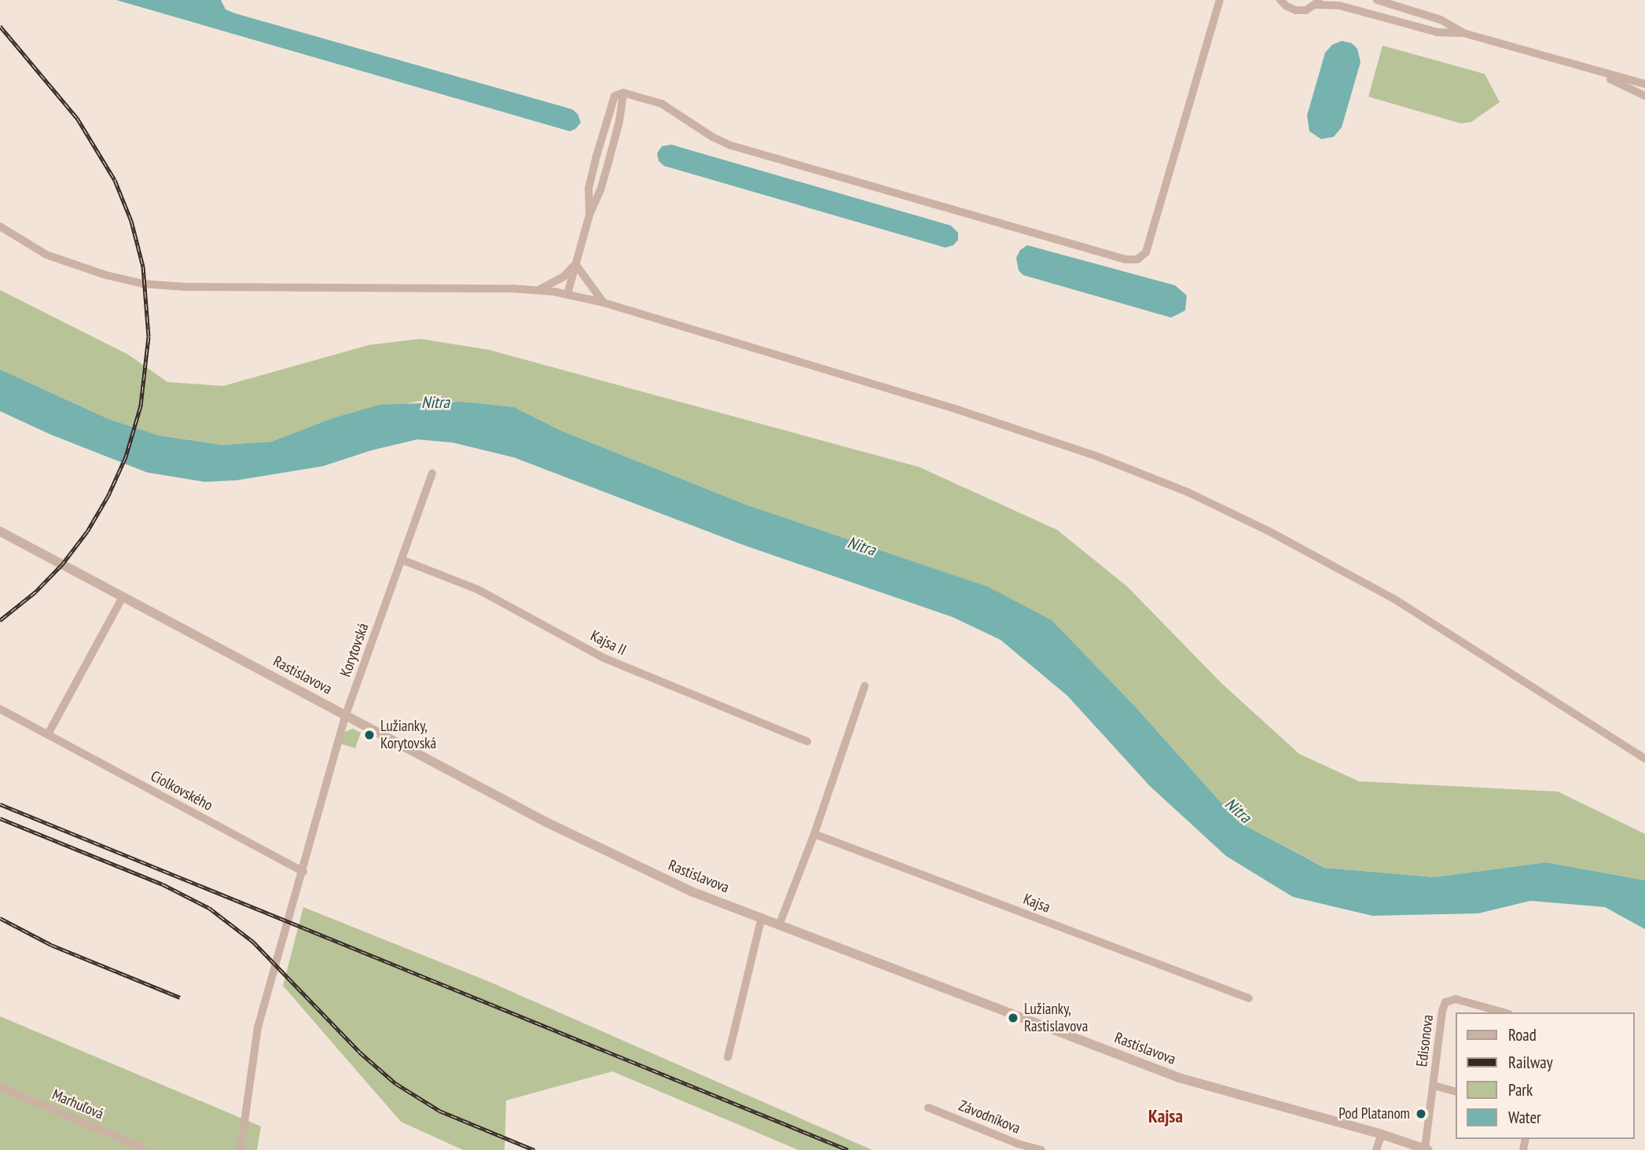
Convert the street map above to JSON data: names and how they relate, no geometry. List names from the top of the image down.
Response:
{
  "streets": {
    "street": [
      "Kajsa II",
      "Korytovská",
      "Rastislavova",
      "Ciolkovského",
      "Kajsa",
      "Edisonova",
      "Marhuľová",
      "Závodníkova"
    ]
  },
  "crossings": [
    ["Kajsa II", "Korytovská"],
    ["Korytovská", "Rastislavova"],
    ["Korytovská", "Ciolkovského"],
    ["Rastislavova", "Edisonova"]
  ],
  "districts": ["Kajsa"],
  "water": ["Nitra"],
  "places": ["Lužianky, Korytovská", "Lužianky, Rastislavova", "Pod Platanom"],
  "legend": [
    "Road",
    "Railway",
    "Park",
    "Water"
  ]
}
